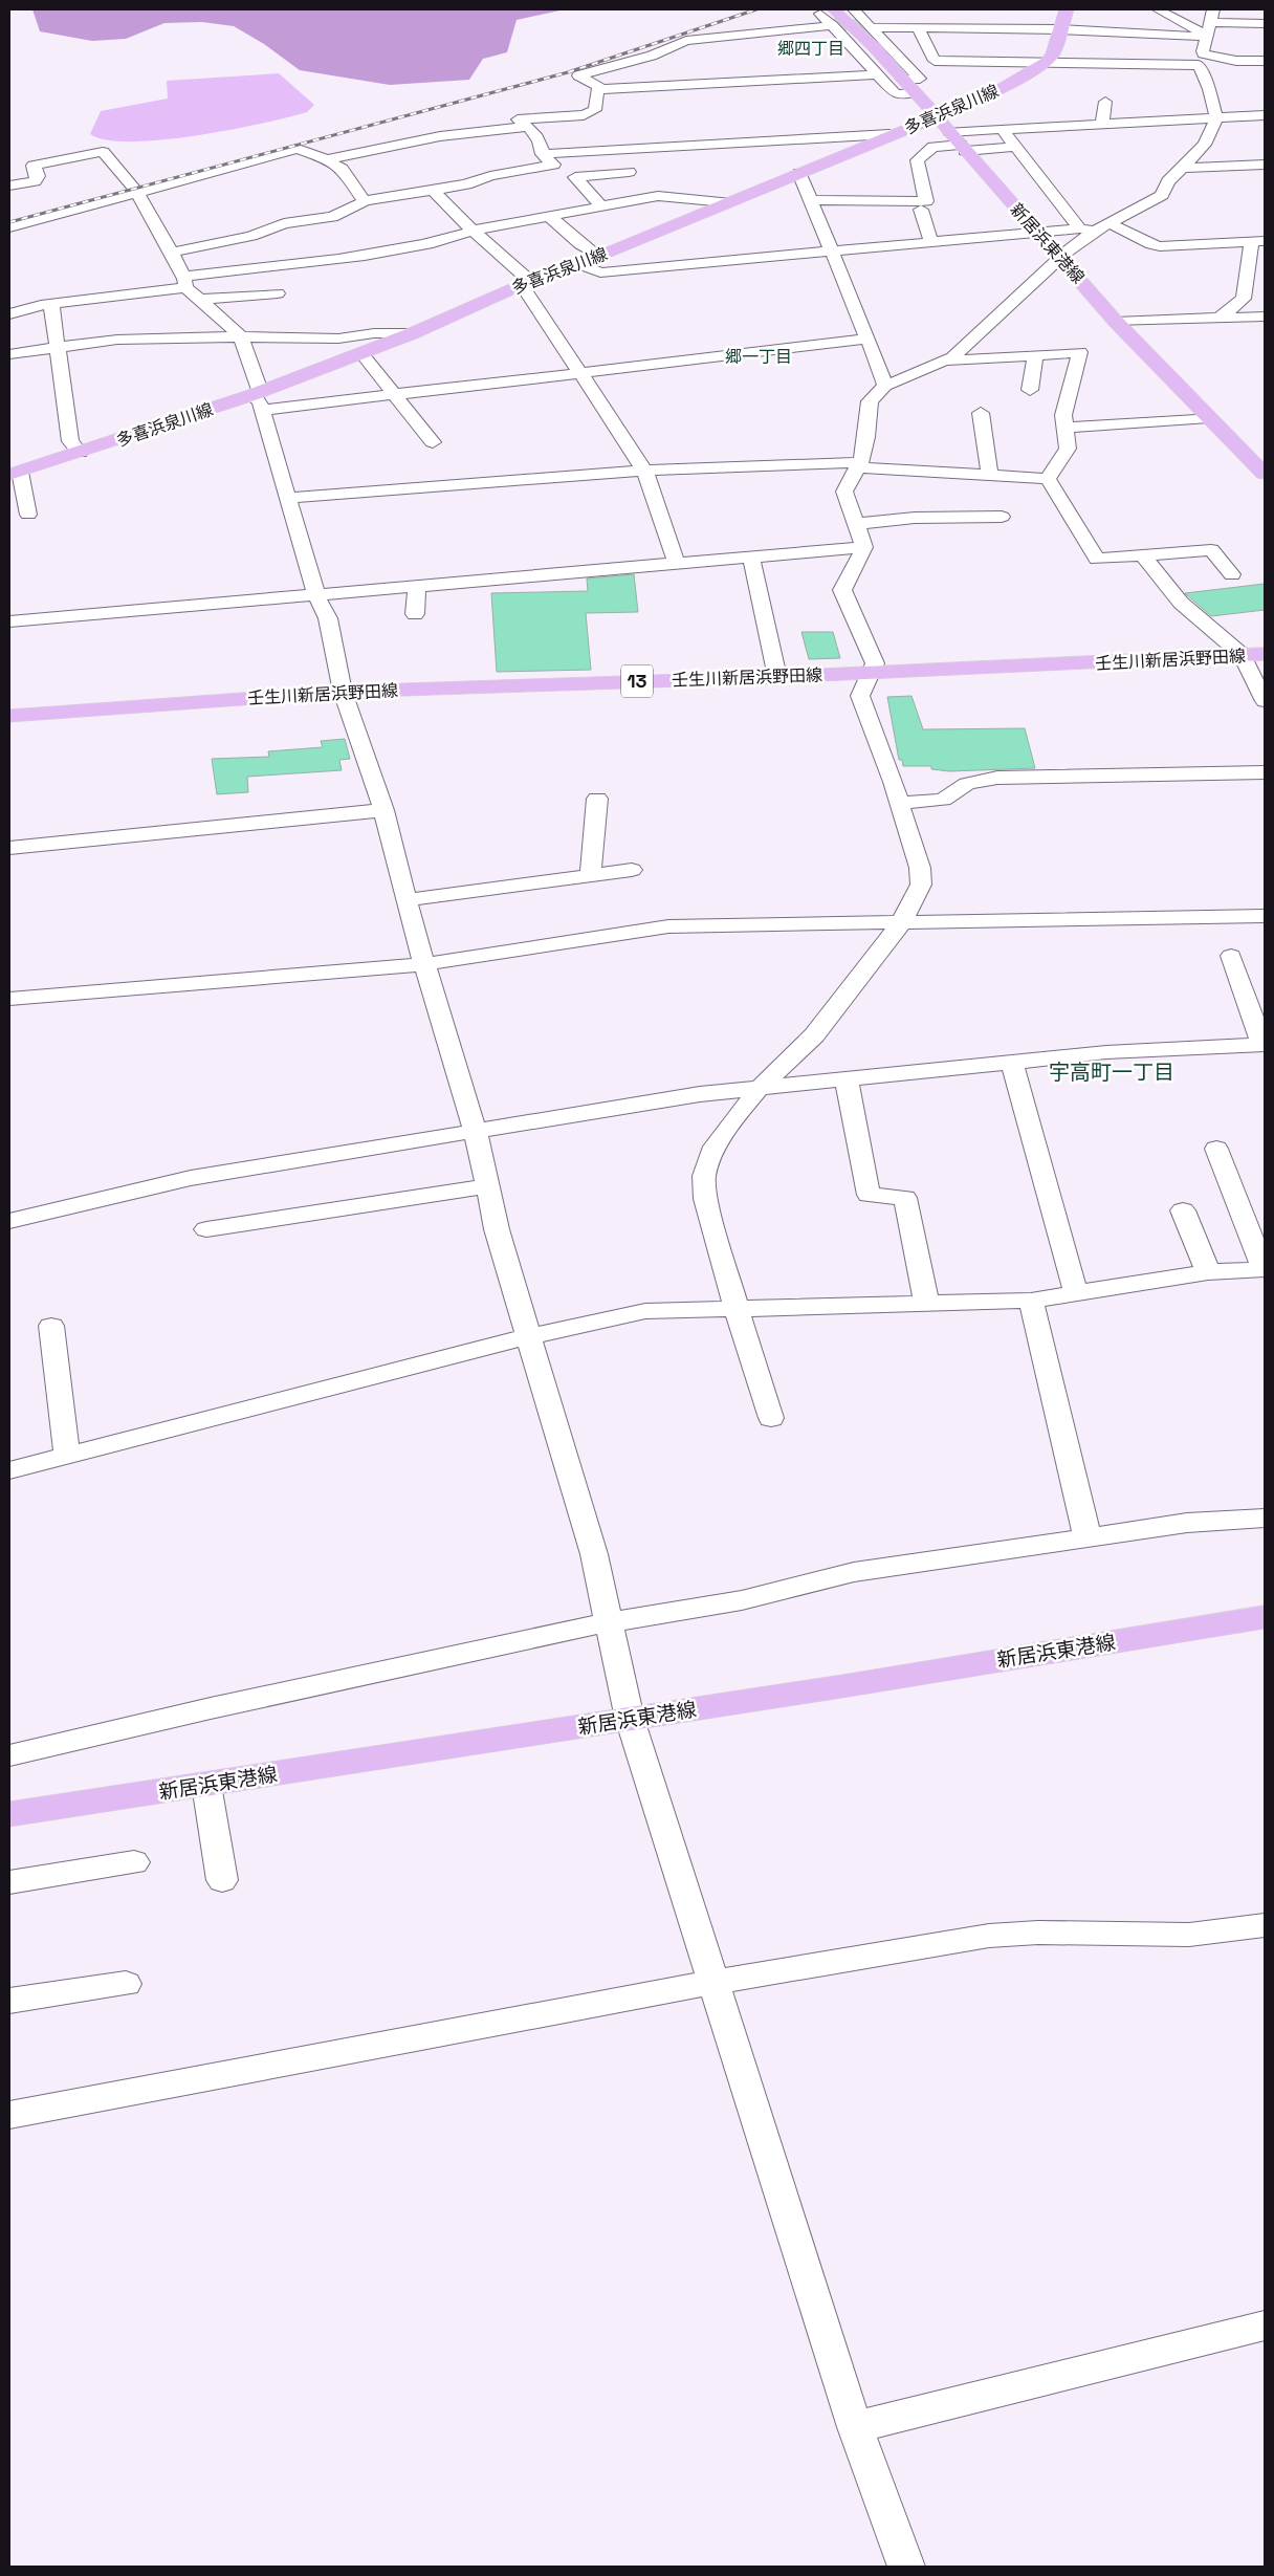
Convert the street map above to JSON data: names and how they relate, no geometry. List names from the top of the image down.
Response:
{
  "streets": {
    "main road": [
      "多喜浜泉川線",
      "新居浜東港線",
      "壬生川新居浜野田線",
      "13"
    ]
  },
  "crossings": [
    ["多喜浜泉川線", "新居浜東港線"]
  ],
  "districts": ["郷四丁目", "郷一丁目", "宇高町一丁目"]
}
